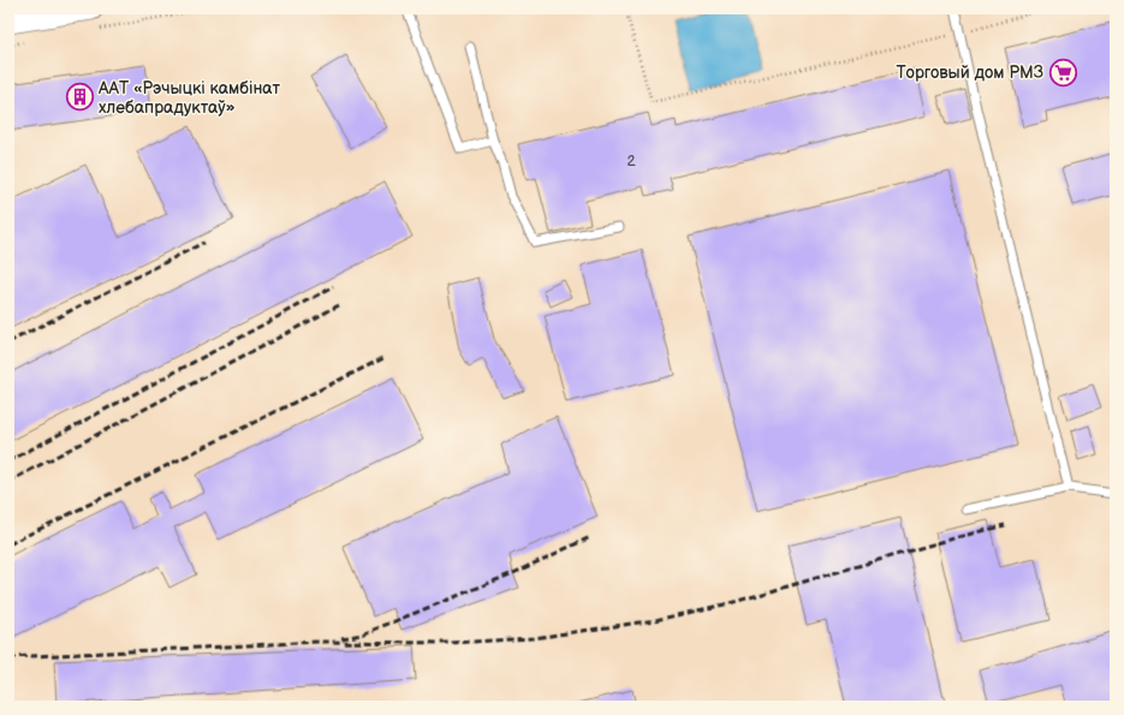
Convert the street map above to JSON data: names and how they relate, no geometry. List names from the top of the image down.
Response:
{
  "places": {
    "supermarket": ["Торговый дом РМЗ"],
    "building": ["ААТ «Рэчыцкі камбінат хлебапрадуктаў»"]
  },
  "house_numbers": ["2"]
}
